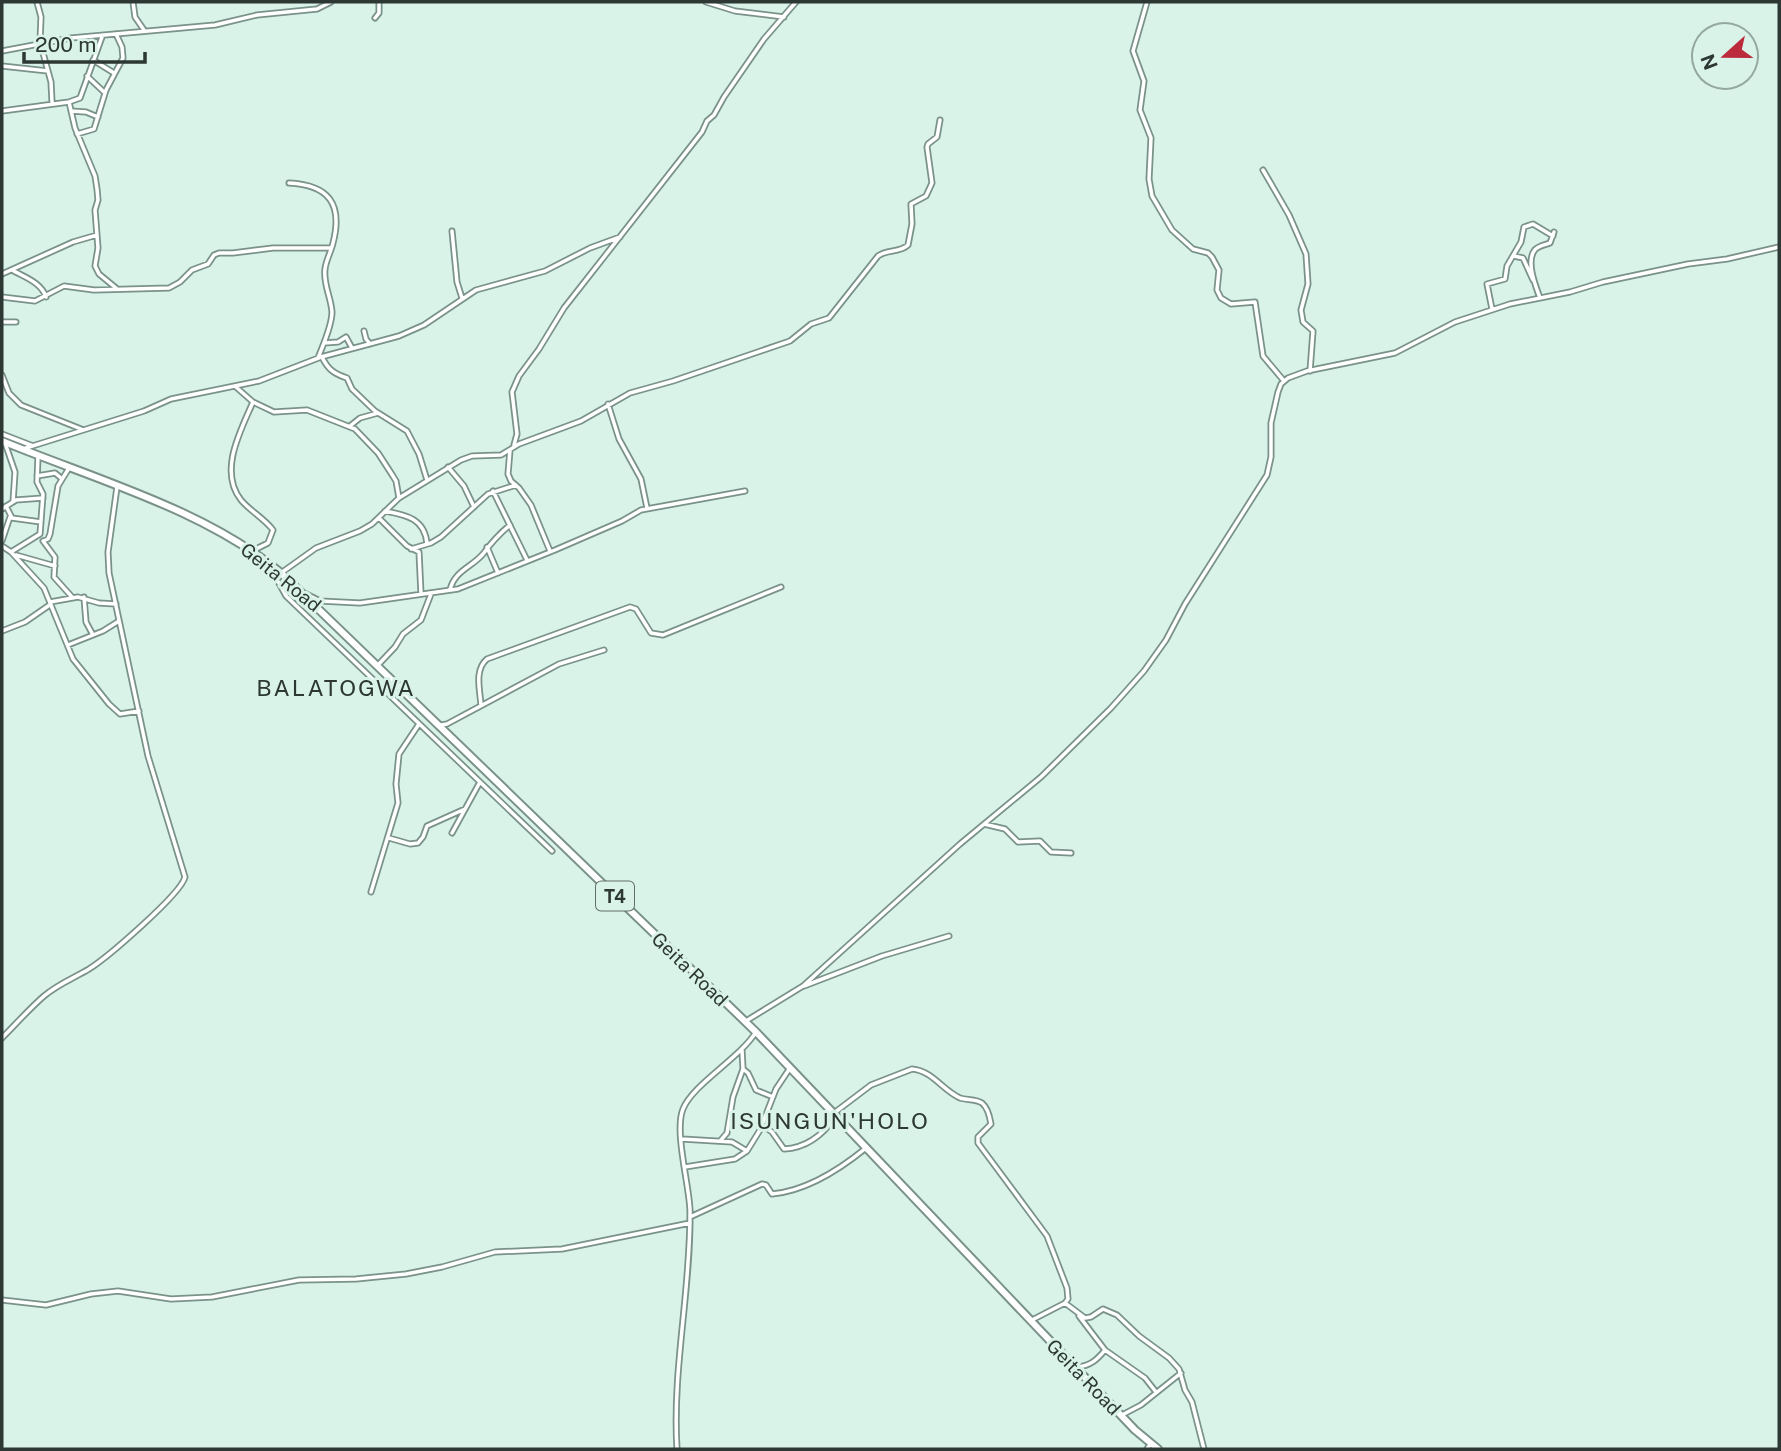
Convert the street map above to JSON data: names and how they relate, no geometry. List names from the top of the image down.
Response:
{
  "streets": {
    "highway": ["Geita Road", "T4"]
  },
  "districts": ["BALATOGWA", "ISUNGUN'HOLO"],
  "scale_bar": "200 m",
  "north": "left"
}
